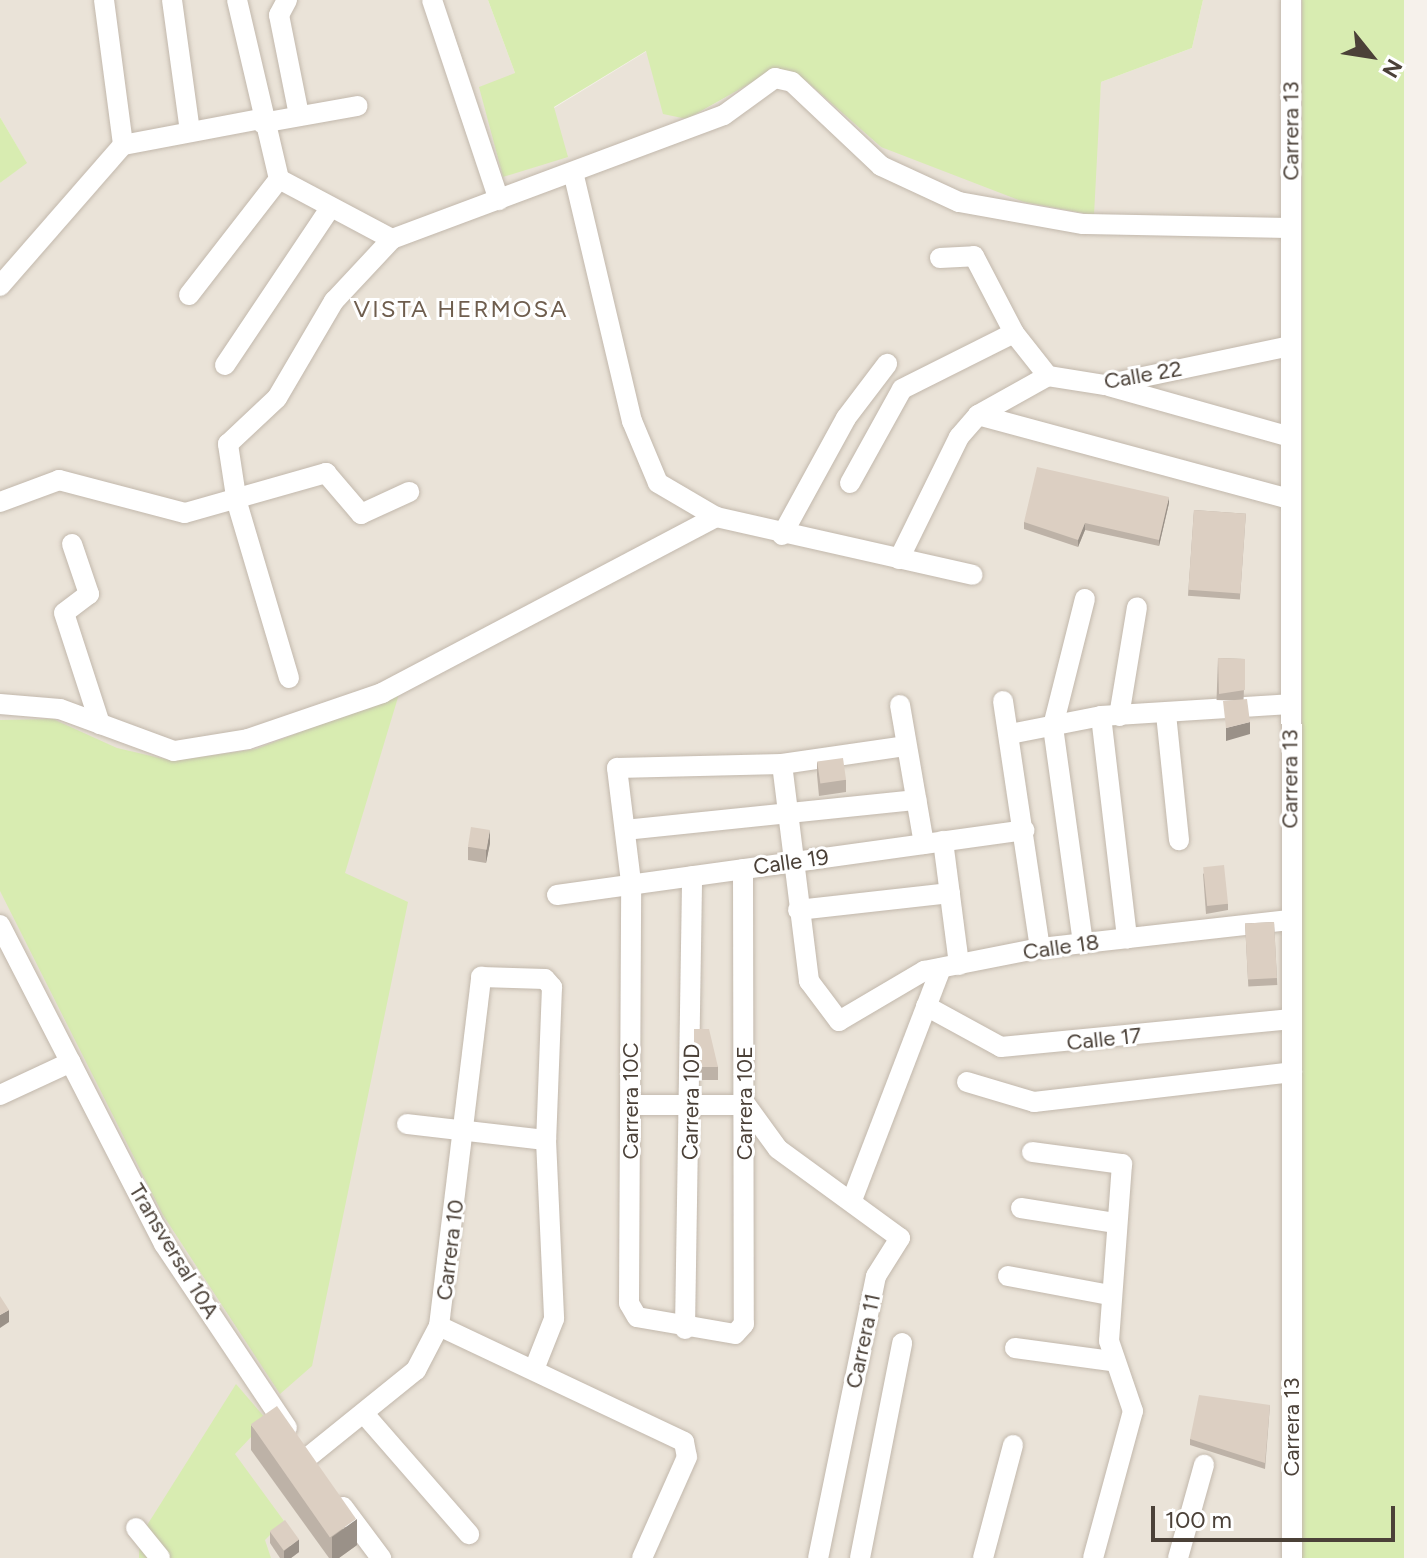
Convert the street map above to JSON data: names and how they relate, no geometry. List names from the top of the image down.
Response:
{
  "streets": {
    "street": [
      "Carrera 13",
      "Calle 22",
      "Calle 19",
      "Calle 18",
      "Calle 17",
      "Carrera 10C",
      "Carrera 10D",
      "Carrera 10E",
      "Carrera 10",
      "Transversal 10A",
      "Carrera 11"
    ]
  },
  "crossings": [
    ["Carrera 13", "Calle 22"],
    ["Carrera 13", "Calle 18"],
    ["Carrera 13", "Calle 17"],
    ["Calle 19", "Carrera 10C"],
    ["Calle 19", "Carrera 10D"],
    ["Calle 19", "Carrera 10E"],
    ["Carrera 10C", "Carrera 10D"],
    ["Carrera 10C", "Carrera 10E"],
    ["Carrera 10D", "Carrera 10E"],
    ["Carrera 10E", "Carrera 11"],
    ["Carrera 10", "Transversal 10A"]
  ],
  "districts": ["VISTA HERMOSA"],
  "scale_bar": "100 m",
  "north": "bottom right"
}
